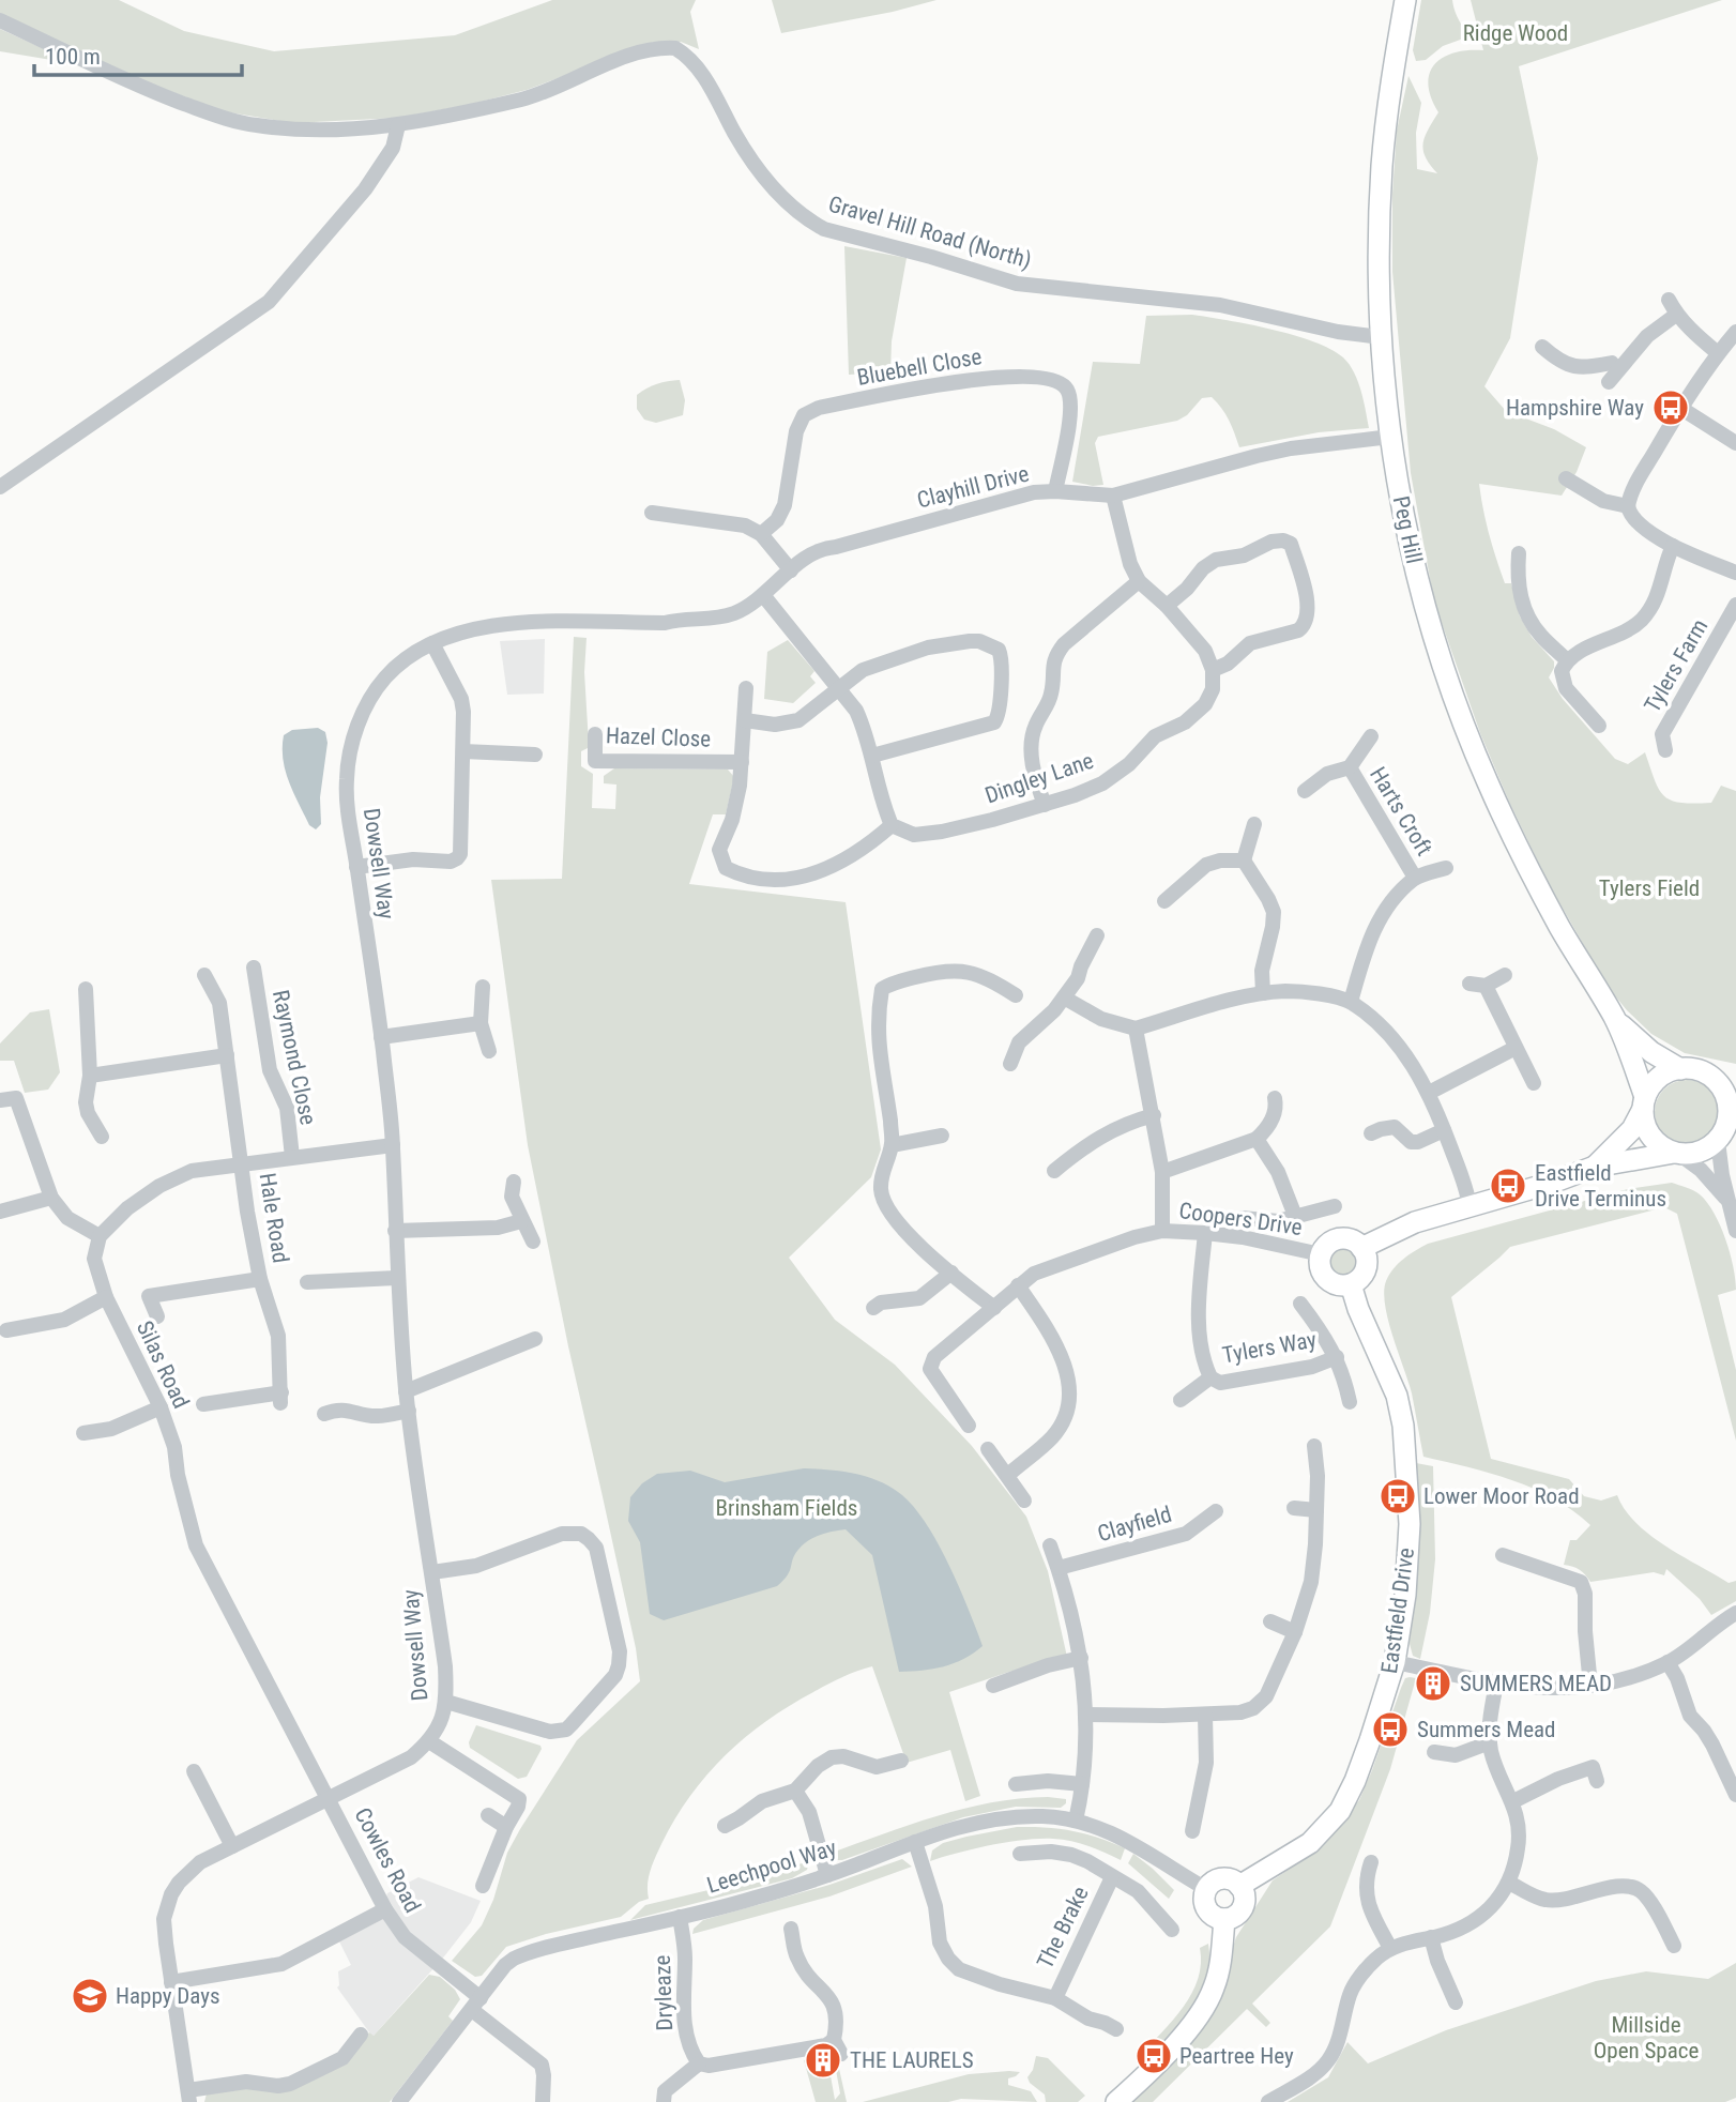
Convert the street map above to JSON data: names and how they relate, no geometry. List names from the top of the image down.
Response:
{
  "streets": {
    "street": [
      "Gravel Hill Road (North)",
      "Bluebell Close",
      "Clayhill Drive",
      "Peg Hill",
      "Tylers Farm",
      "Hazel Close",
      "Dingley Lane",
      "Harts Croft",
      "Dowsell Way",
      "Raymond Close",
      "Hale Road",
      "Coopers Drive",
      "Tylers Way",
      "Silas Road",
      "Clayfield",
      "Eastfield Drive",
      "Cowles Road",
      "Leechpool Way",
      "The Brake",
      "Dryleaze"
    ]
  },
  "crossings": [
    ["Gravel Hill Road (North)", "Peg Hill"],
    ["Bluebell Close", "Clayhill Drive"],
    ["Clayhill Drive", "Peg Hill"],
    ["Clayhill Drive", "Dowsell Way"],
    ["Dowsell Way", "Silas Road"],
    ["Dowsell Way", "Cowles Road"],
    ["Coopers Drive", "Tylers Way"],
    ["Coopers Drive", "Eastfield Drive"],
    ["Silas Road", "Cowles Road"],
    ["Eastfield Drive", "Leechpool Way"],
    ["Cowles Road", "Leechpool Way"],
    ["Leechpool Way", "The Brake"],
    ["Leechpool Way", "Dryleaze"]
  ],
  "parks": [
    "Ridge Wood",
    "Tylers Field",
    "Brinsham Fields",
    "Millside Open Space"
  ],
  "places": {
    "bus stop": [
      "Hampshire Way",
      "Eastfield Drive Terminus",
      "Lower Moor Road",
      "Summers Mead",
      "Peartree Hey"
    ],
    "building": ["SUMMERS MEAD", "THE LAURELS"],
    "school or university": ["Happy Days"]
  },
  "scale_bar": "100 m"
}
